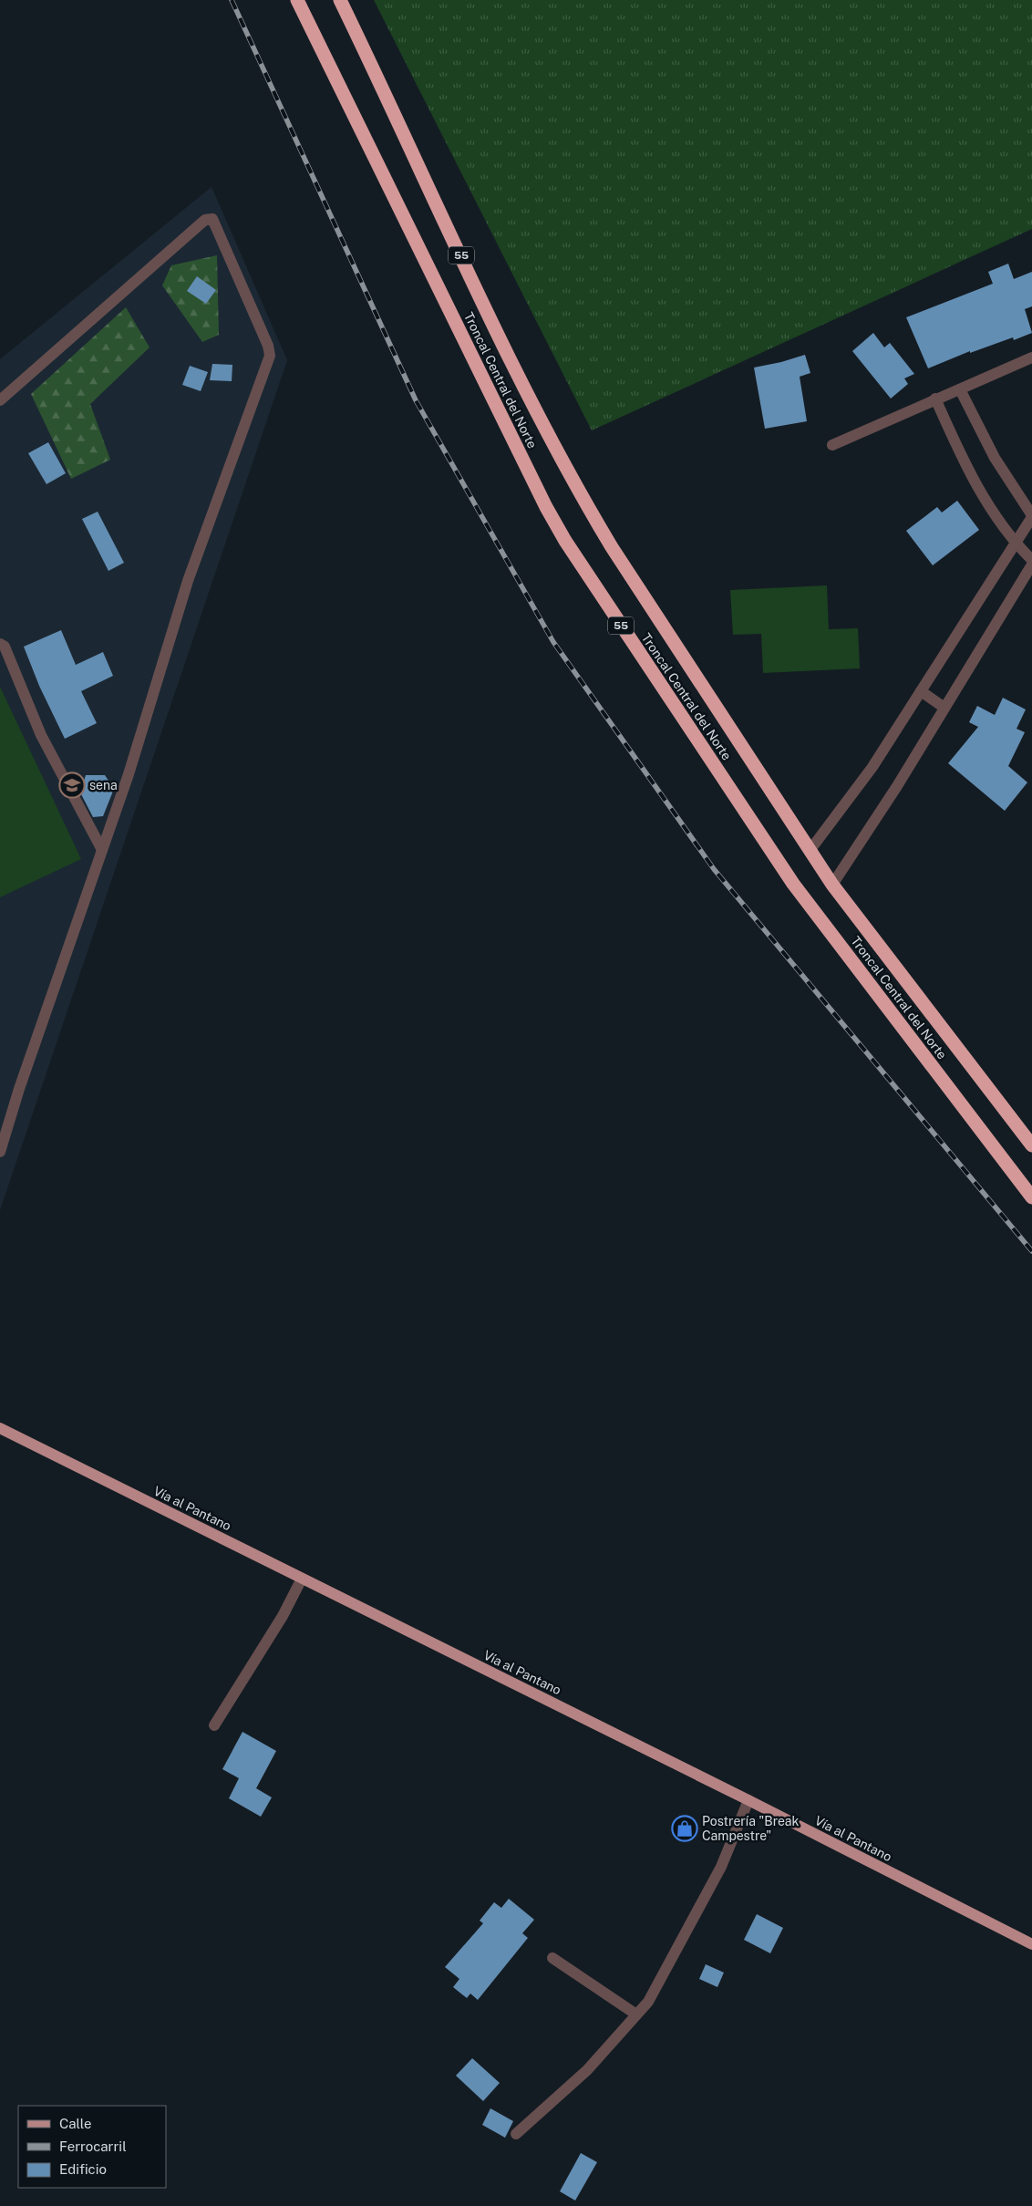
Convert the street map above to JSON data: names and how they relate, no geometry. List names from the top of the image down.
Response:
{
  "streets": {
    "highway": ["55", "Troncal Central del Norte"],
    "main road": ["Vía al Pantano"]
  },
  "places": {
    "school or university": ["sena"],
    "shop": ["Postrería \"Break Campestre\""]
  },
  "legend": ["Calle", "Ferrocarril", "Edificio"]
}
